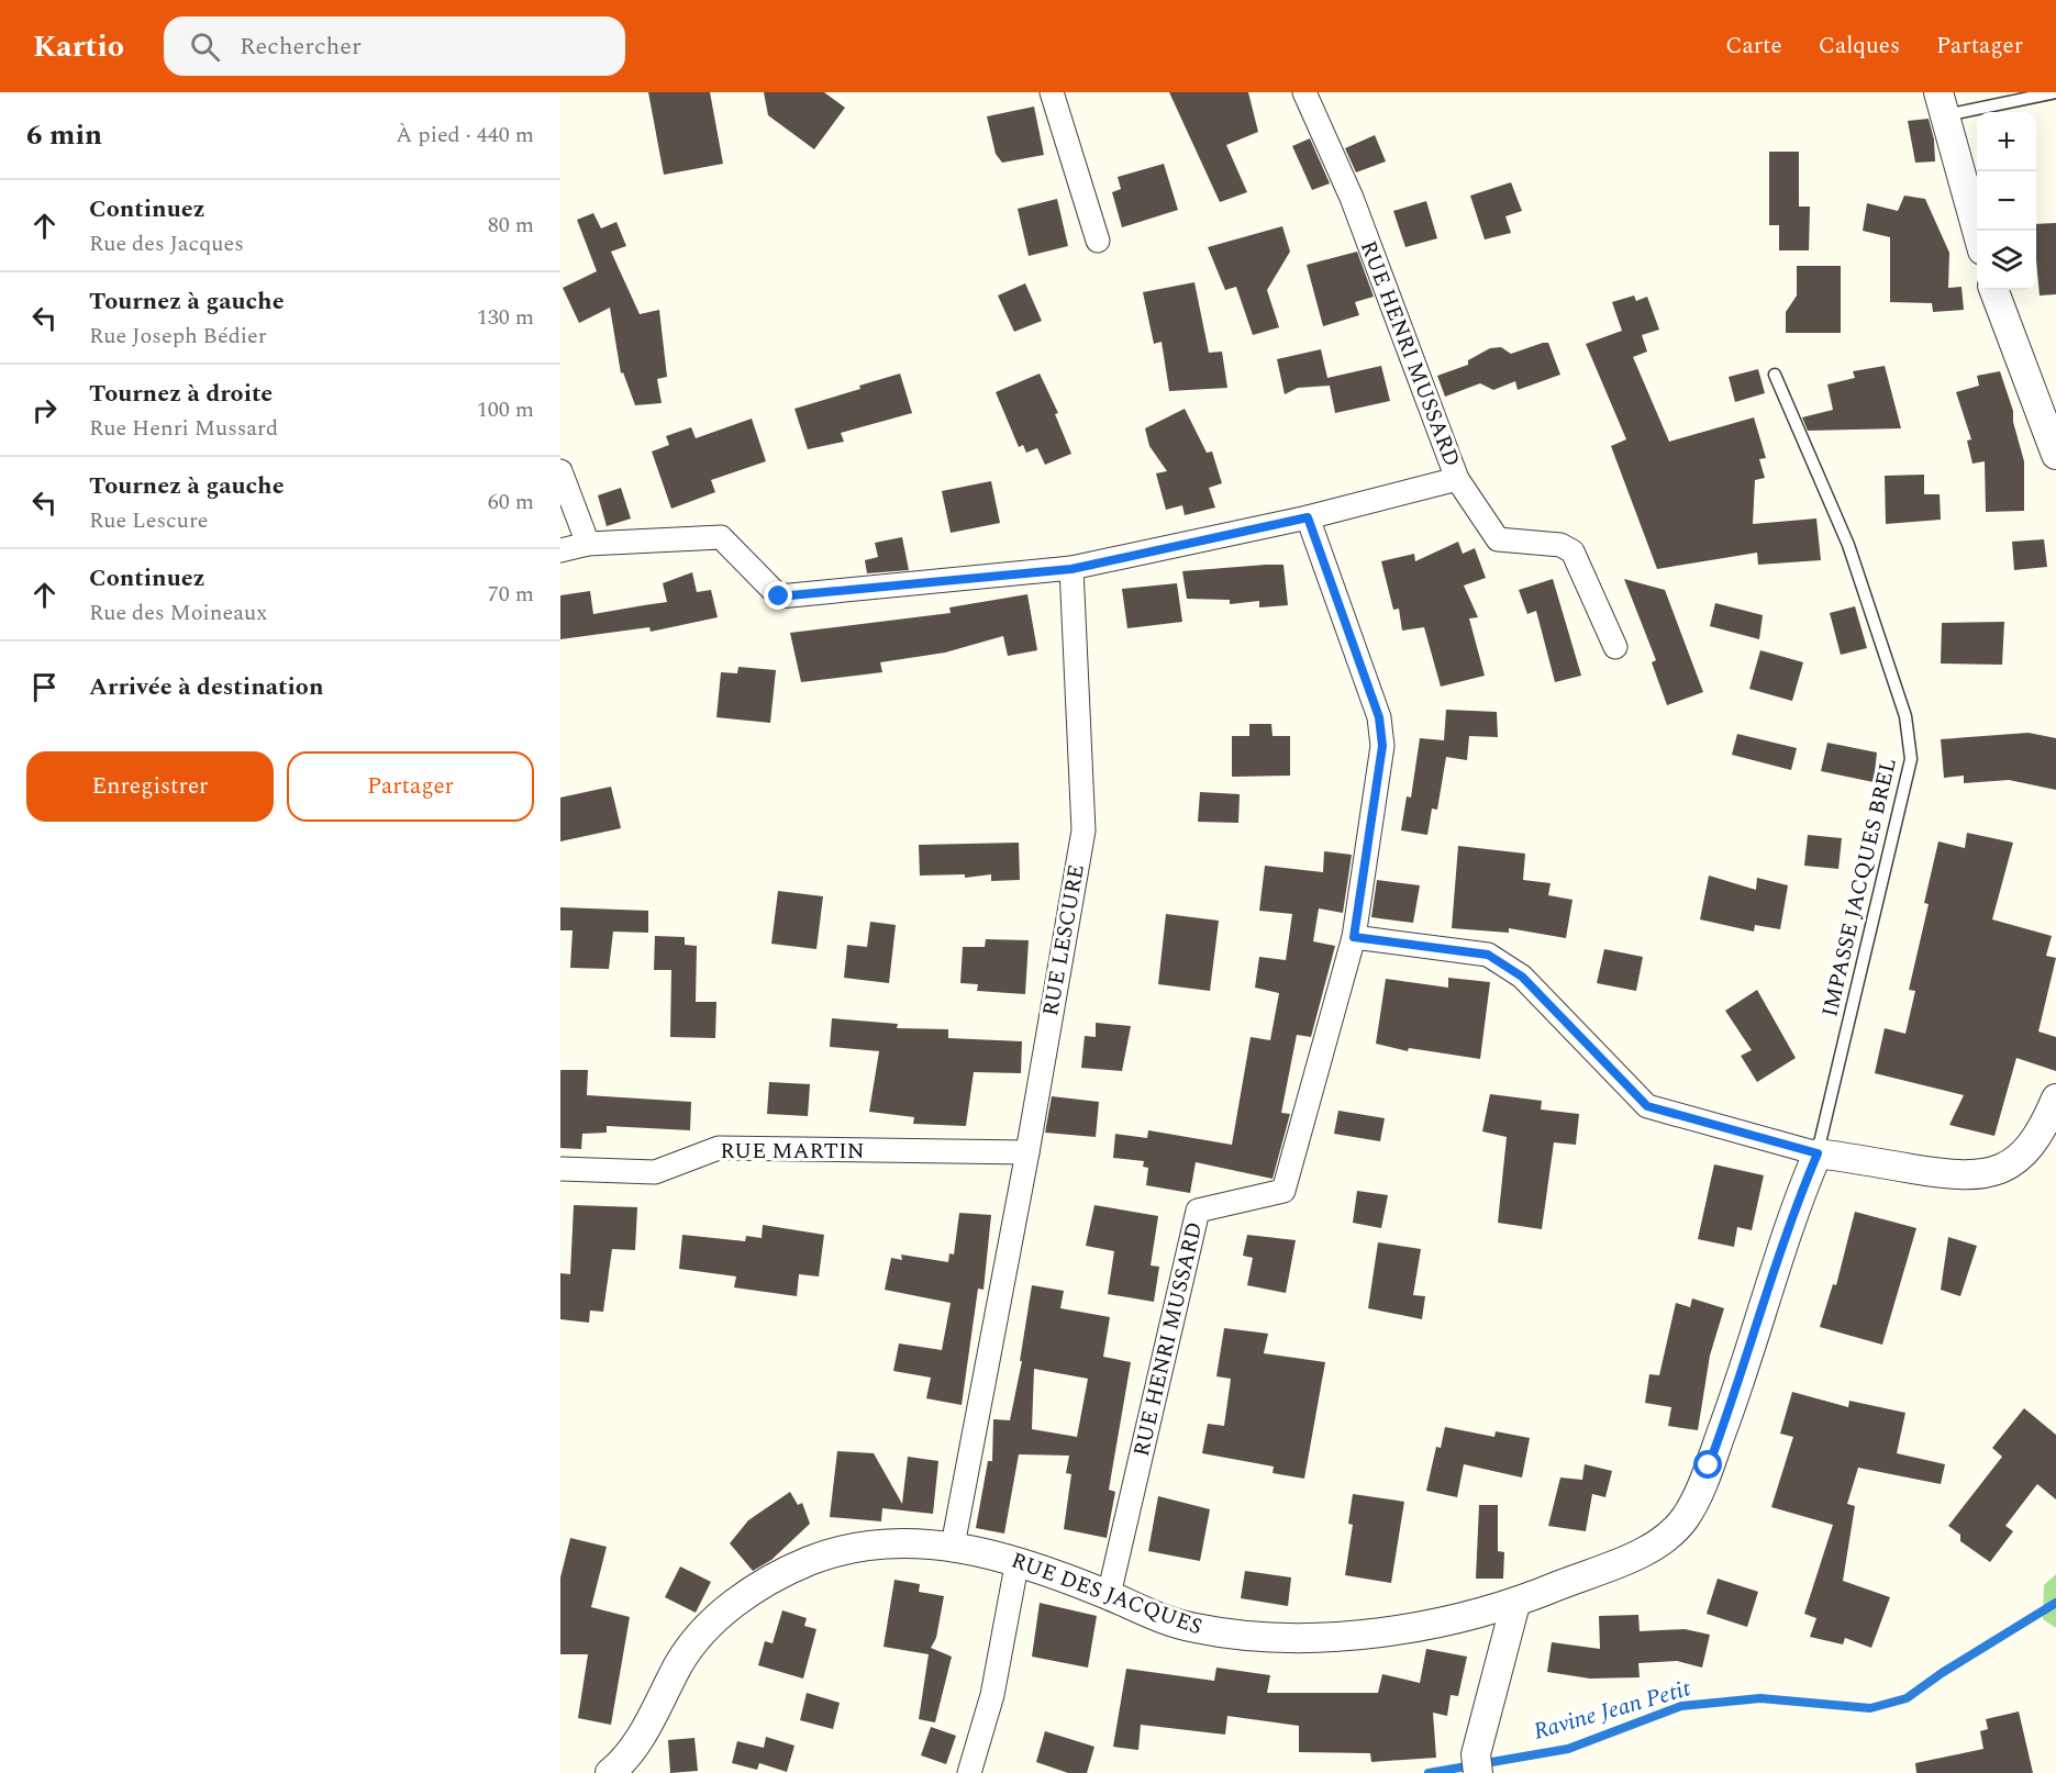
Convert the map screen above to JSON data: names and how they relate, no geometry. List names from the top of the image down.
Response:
{
  "streets": {
    "street": [
      "RUE HENRI MUSSARD",
      "RUE LESCURE",
      "RUE MARTIN",
      "RUE DES JACQUES"
    ],
    "lane": ["IMPASSE JACQUES BREL"]
  },
  "crossings": [
    ["RUE HENRI MUSSARD", "RUE DES JACQUES"],
    ["IMPASSE JACQUES BREL", "RUE DES JACQUES"],
    ["RUE LESCURE", "RUE MARTIN"],
    ["RUE LESCURE", "RUE DES JACQUES"]
  ],
  "water": ["Ravine Jean Petit"],
  "page": {
    "header": "Kartio",
    "search": "Rechercher",
    "nav": ["Carte", "Calques", "Partager"],
    "heading": ["6 min", "À pied · 440 m"],
    "map_buttons": ["+", "−"],
    "list": [
      ["Continuez", "Rue des Jacques", "80 m"],
      ["Tournez à gauche", "Rue Joseph Bédier", "130 m"],
      ["Tournez à droite", "Rue Henri Mussard", "100 m"],
      ["Tournez à gauche", "Rue Lescure", "60 m"],
      ["Continuez", "Rue des Moineaux", "70 m"],
      "Arrivée à destination"
    ],
    "buttons": ["Enregistrer", "Partager"]
  }
}
